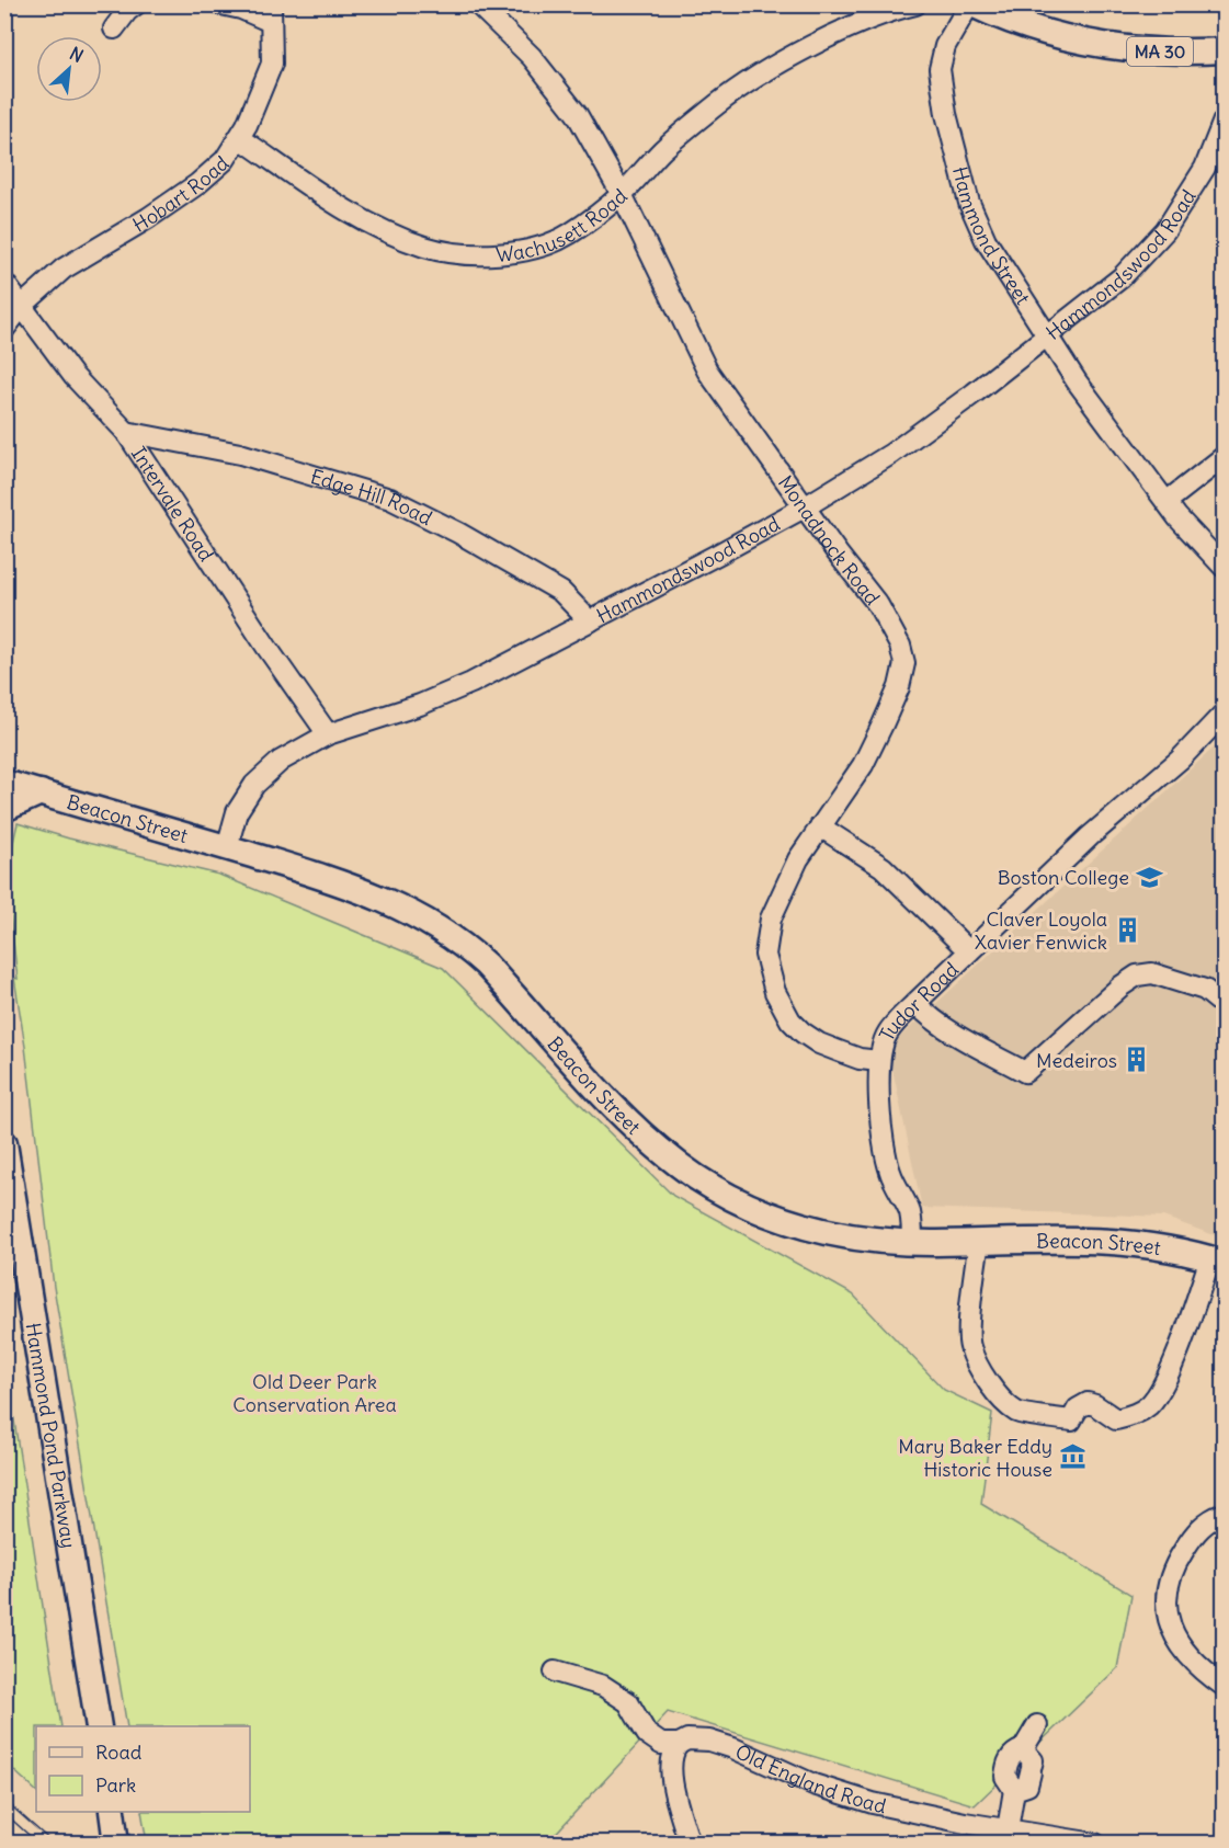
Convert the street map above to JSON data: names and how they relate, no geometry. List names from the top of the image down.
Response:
{
  "streets": {
    "main road": ["MA 30", "Beacon Street", "Hammond Pond Parkway"],
    "street": [
      "Hobart Road",
      "Wachusett Road",
      "Hammond Street",
      "Hammondswood Road",
      "Edge Hill Road",
      "Intervale Road",
      "Monadnock Road",
      "Tudor Road",
      "Old England Road"
    ]
  },
  "crossings": [
    ["MA 30", "Hammond Street"],
    ["Hobart Road", "Wachusett Road"],
    ["Hobart Road", "Intervale Road"],
    ["Wachusett Road", "Monadnock Road"],
    ["Hammond Street", "Hammondswood Road"],
    ["Hammondswood Road", "Edge Hill Road"],
    ["Hammondswood Road", "Intervale Road"],
    ["Hammondswood Road", "Monadnock Road"],
    ["Hammondswood Road", "Beacon Street"],
    ["Edge Hill Road", "Intervale Road"],
    ["Monadnock Road", "Tudor Road"],
    ["Beacon Street", "Tudor Road"]
  ],
  "parks": ["Old Deer Park Conservation Area"],
  "places": {
    "school or university": ["Boston College"],
    "building": ["Claver Loyola Xavier Fenwick", "Medeiros"],
    "museum": ["Mary Baker Eddy Historic House"]
  },
  "legend": ["Road", "Park"],
  "north": "top right"
}
